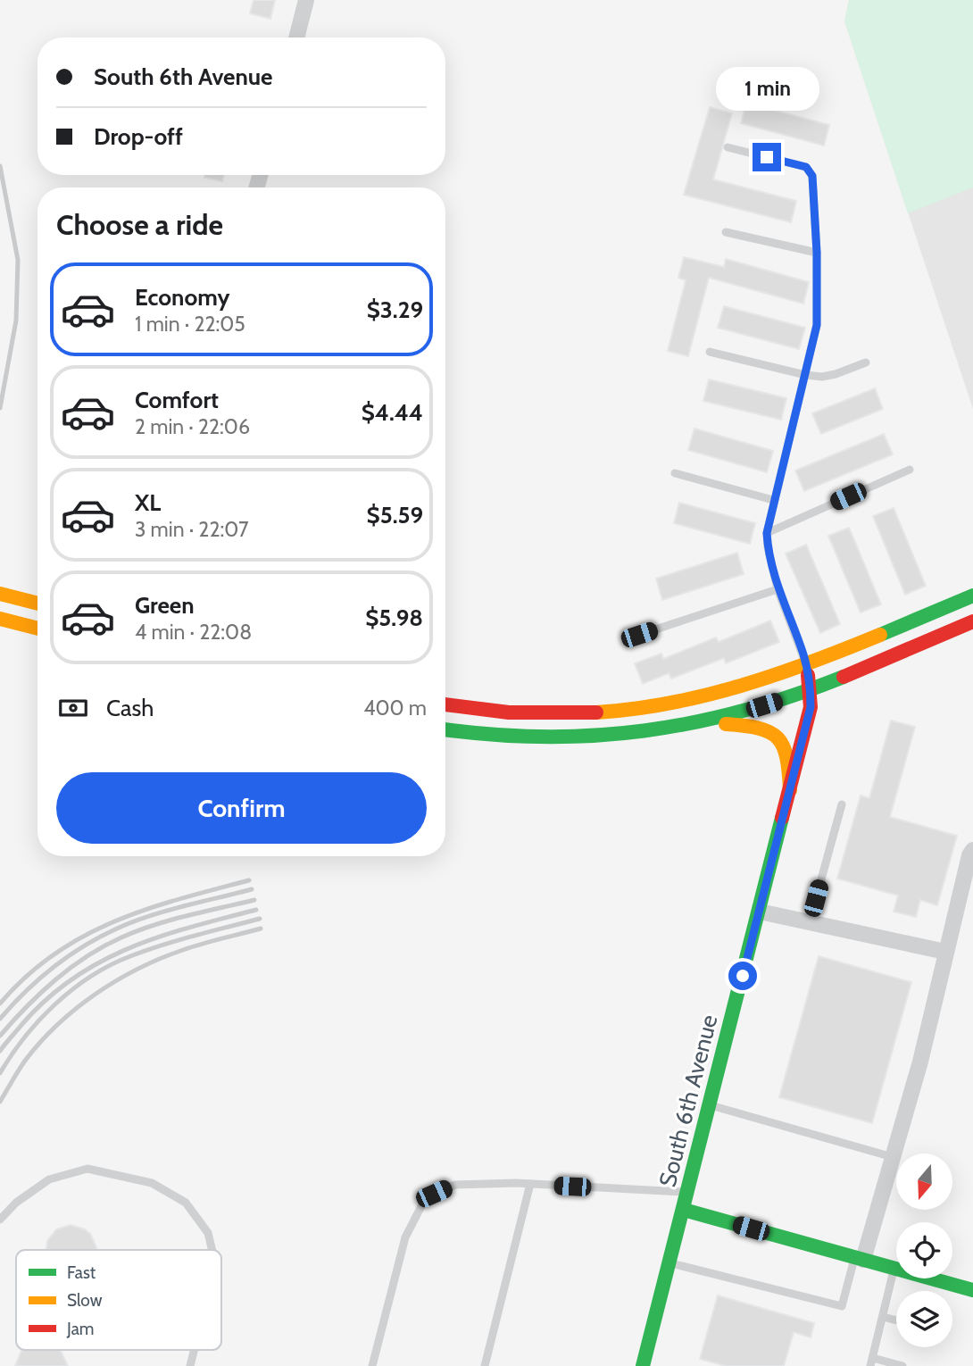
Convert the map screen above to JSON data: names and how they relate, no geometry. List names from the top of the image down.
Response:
{
  "streets": {
    "main road": ["South 6th Avenue"]
  },
  "legend": ["Fast", "Slow", "Jam"],
  "north": "bottom",
  "page": {
    "banner": ["South 6th Avenue", "Drop-off"],
    "bubble": "1 min",
    "heading": "Choose a ride",
    "list": [
      {
        "name": "Economy",
        "note": "1 min · 22:05",
        "value": "$3.29"
      },
      {
        "name": "Comfort",
        "note": "2 min · 22:06",
        "value": "$4.44"
      },
      {
        "name": "XL",
        "note": "3 min · 22:07",
        "value": "$5.59"
      },
      {
        "name": "Green",
        "note": "4 min · 22:08",
        "value": "$5.98"
      }
    ],
    "pay": ["Cash", "400 m"],
    "buttons": "Confirm"
  }
}
